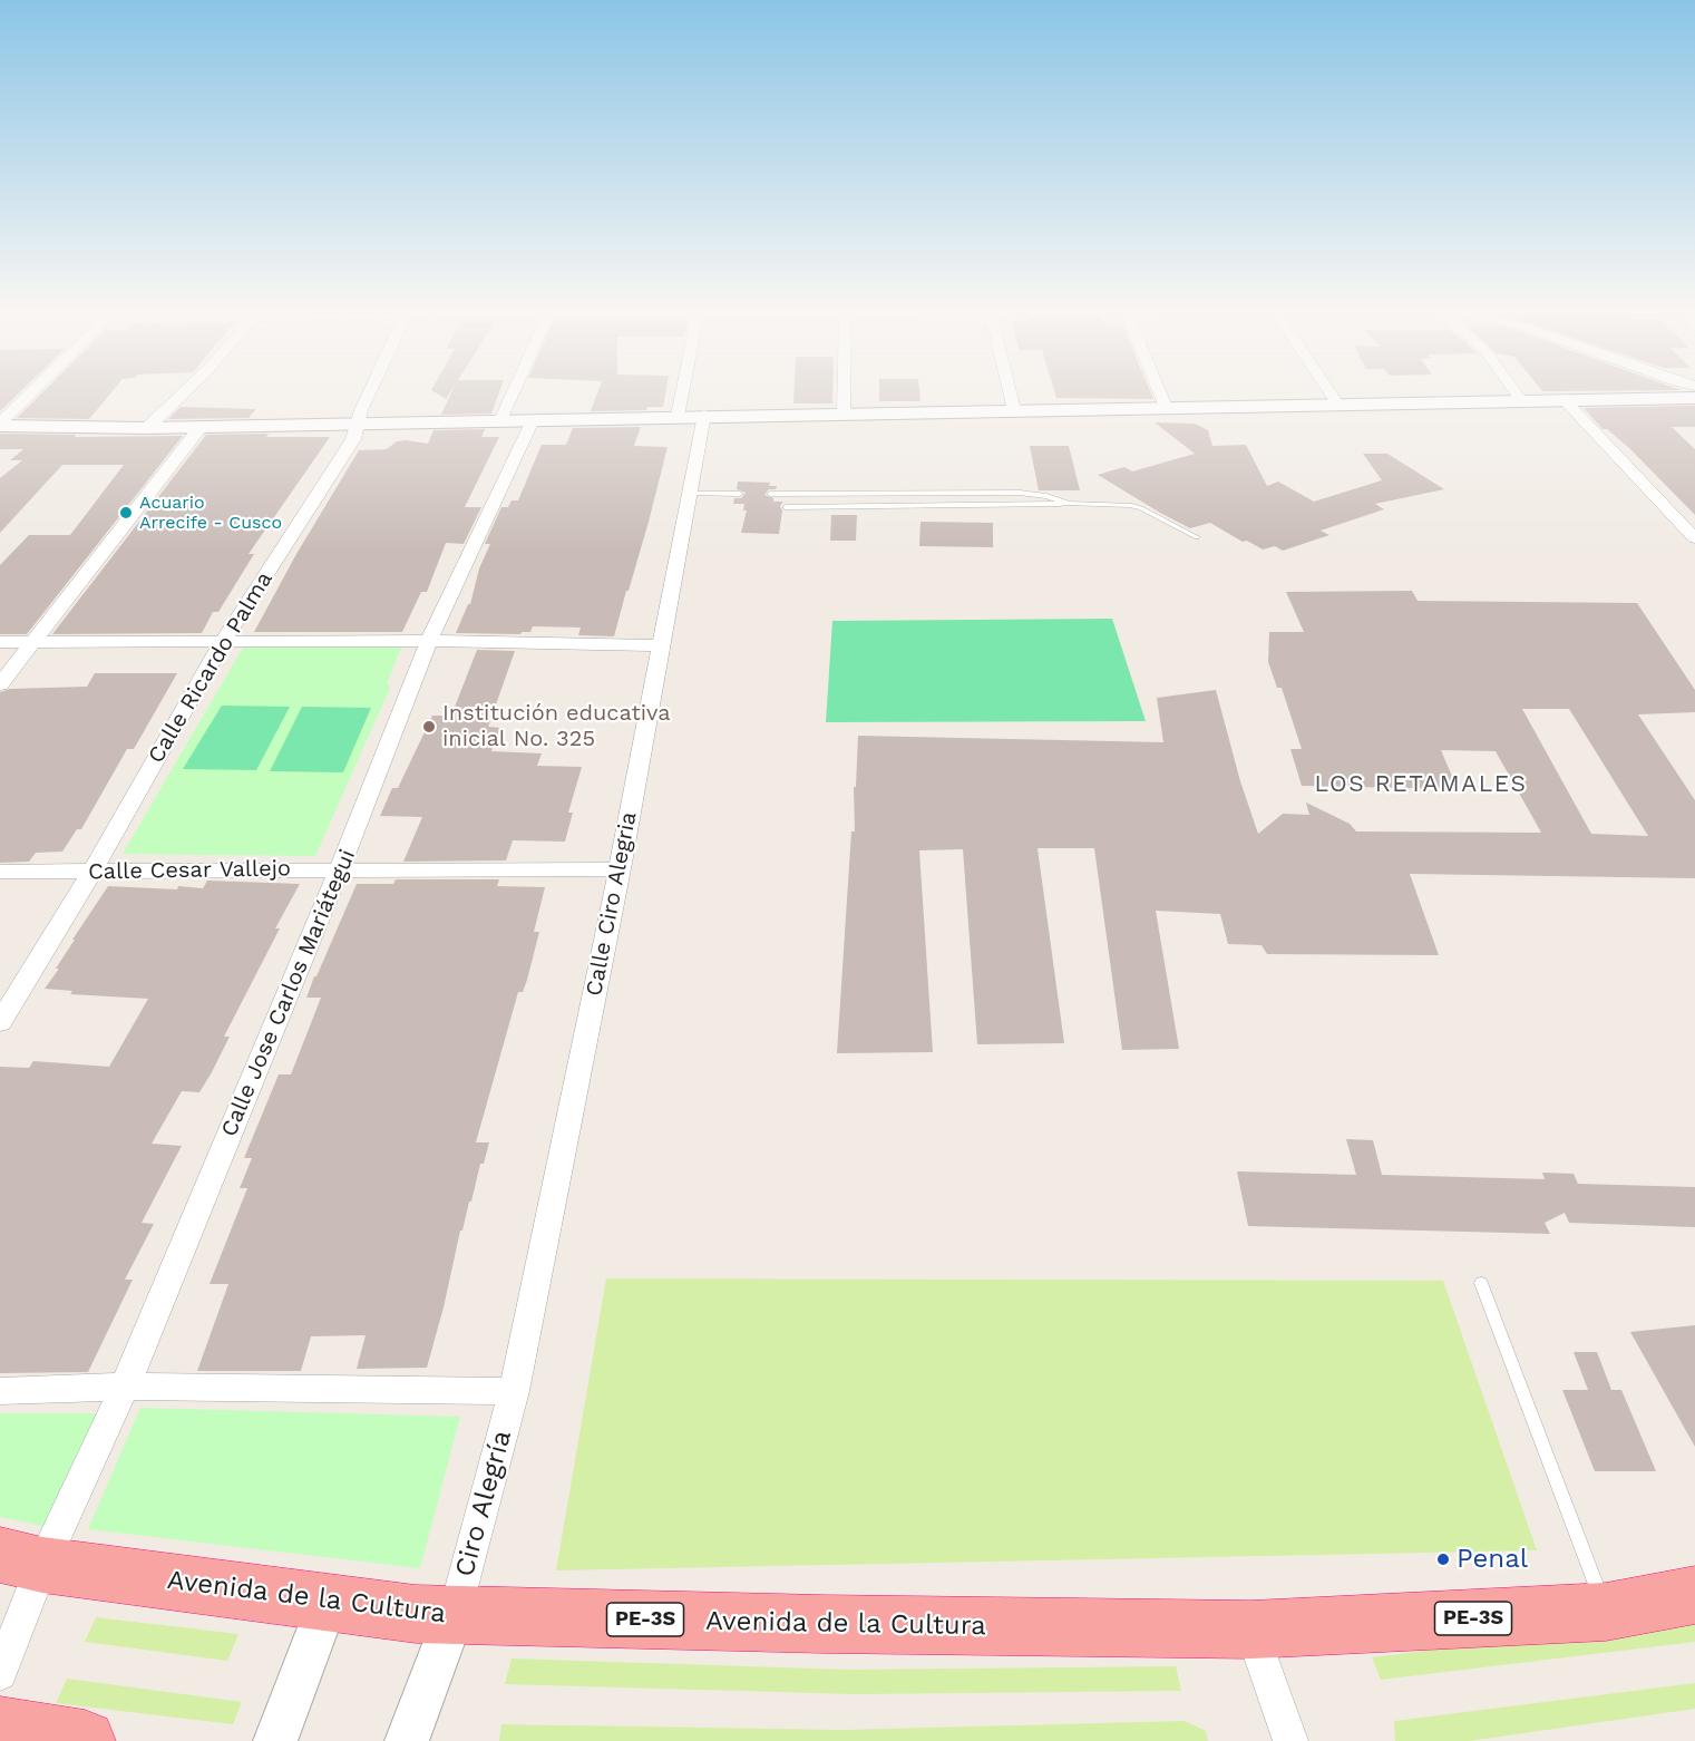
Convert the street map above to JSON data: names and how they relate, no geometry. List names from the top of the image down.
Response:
{
  "streets": {
    "highway": ["Avenida de la Cultura", "PE-3S"],
    "street": [
      "Calle Ricardo Palma",
      "Calle Cesar Vallejo",
      "Calle Ciro Alegria",
      "Calle Jose Carlos Mariátegui",
      "Ciro Alegría"
    ]
  },
  "crossings": [
    ["Calle Ricardo Palma", "Calle Cesar Vallejo"],
    ["Calle Cesar Vallejo", "Calle Ciro Alegria"],
    ["Calle Cesar Vallejo", "Calle Jose Carlos Mariátegui"],
    ["Calle Ciro Alegria", "Ciro Alegría"],
    ["Calle Jose Carlos Mariátegui", "Avenida de la Cultura"],
    ["Ciro Alegría", "Avenida de la Cultura"]
  ],
  "districts": ["LOS RETAMALES"],
  "places": ["Acuario Arrecife - Cusco", "Institución educativa inicial No. 325", "Penal"]
}
